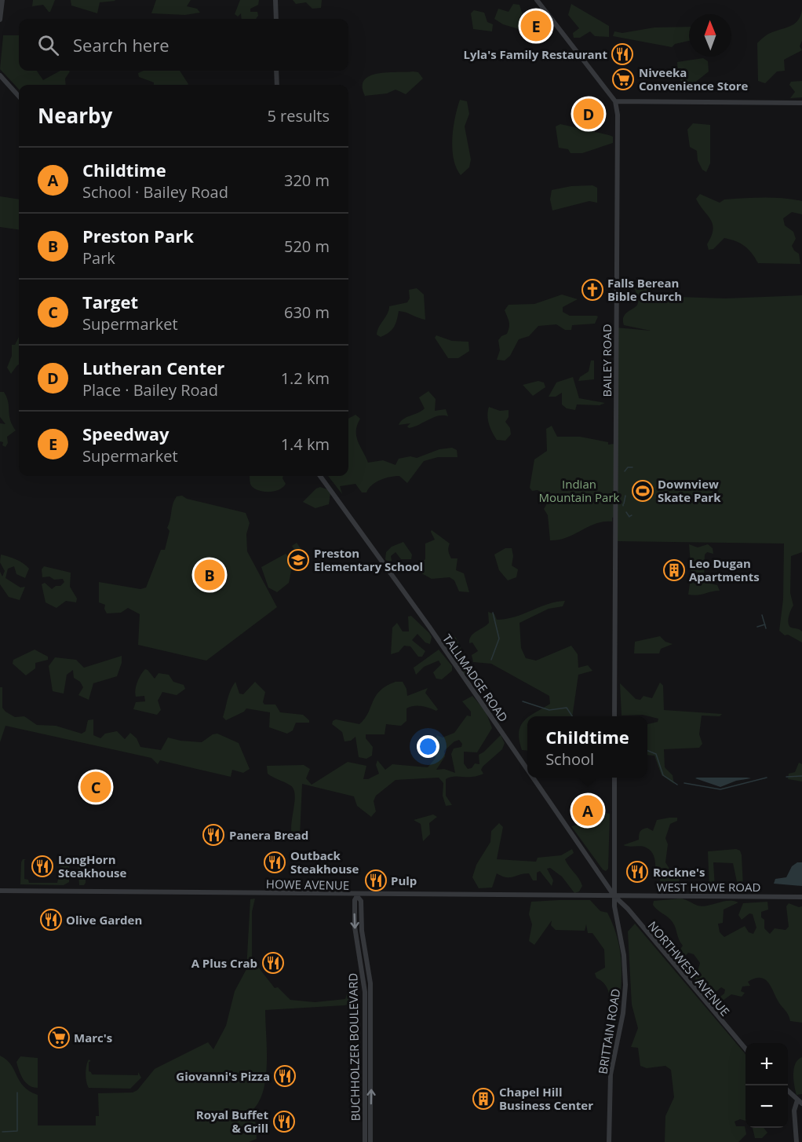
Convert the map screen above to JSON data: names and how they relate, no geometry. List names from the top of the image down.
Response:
{
  "streets": {
    "street": [
      "BAILEY ROAD",
      "TALLMADGE ROAD",
      "HOWE AVENUE",
      "WEST HOWE ROAD",
      "NORTHWEST AVENUE",
      "BRITTAIN ROAD",
      "BUCHHOLZER BOULEVARD"
    ]
  },
  "crossings": [
    ["TALLMADGE ROAD", "HOWE AVENUE"],
    ["TALLMADGE ROAD", "WEST HOWE ROAD"],
    ["TALLMADGE ROAD", "NORTHWEST AVENUE"],
    ["TALLMADGE ROAD", "BRITTAIN ROAD"],
    ["HOWE AVENUE", "WEST HOWE ROAD"],
    ["HOWE AVENUE", "NORTHWEST AVENUE"],
    ["HOWE AVENUE", "BRITTAIN ROAD"],
    ["HOWE AVENUE", "BUCHHOLZER BOULEVARD"],
    ["WEST HOWE ROAD", "NORTHWEST AVENUE"],
    ["WEST HOWE ROAD", "BRITTAIN ROAD"],
    ["NORTHWEST AVENUE", "BRITTAIN ROAD"]
  ],
  "parks": ["Indian Mountain Park"],
  "places": {
    "restaurant": [
      "Lyla's Family Restaurant",
      "Panera Bread",
      "Outback Steakhouse",
      "LongHorn Steakhouse",
      "Rockne's",
      "Pulp",
      "Olive Garden",
      "A Plus Crab",
      "Giovanni's Pizza",
      "Royal Buffet & Grill"
    ],
    "supermarket": ["Niveeka Convenience Store", "Marc's"],
    "church": ["Falls Berean Bible Church"],
    "sports": ["Downview Skate Park"],
    "school or university": ["Preston Elementary School"],
    "building": ["Leo Dugan Apartments", "Chapel Hill Business Center"]
  },
  "north": "top",
  "page": {
    "pins": [
      "E",
      "D",
      "B",
      "C",
      "A"
    ],
    "search": "Search here",
    "heading": ["Nearby", "5 results"],
    "list": [
      {
        "mark": "A",
        "name": "Childtime",
        "note": "School · Bailey Road",
        "value": "320 m"
      },
      {
        "mark": "B",
        "name": "Preston Park",
        "note": "Park",
        "value": "520 m"
      },
      {
        "mark": "C",
        "name": "Target",
        "note": "Supermarket",
        "value": "630 m"
      },
      {
        "mark": "D",
        "name": "Lutheran Center",
        "note": "Place · Bailey Road",
        "value": "1.2 km"
      },
      {
        "mark": "E",
        "name": "Speedway",
        "note": "Supermarket",
        "value": "1.4 km"
      }
    ],
    "popup": ["Childtime", "School"],
    "map_buttons": ["+", "−"]
  }
}
